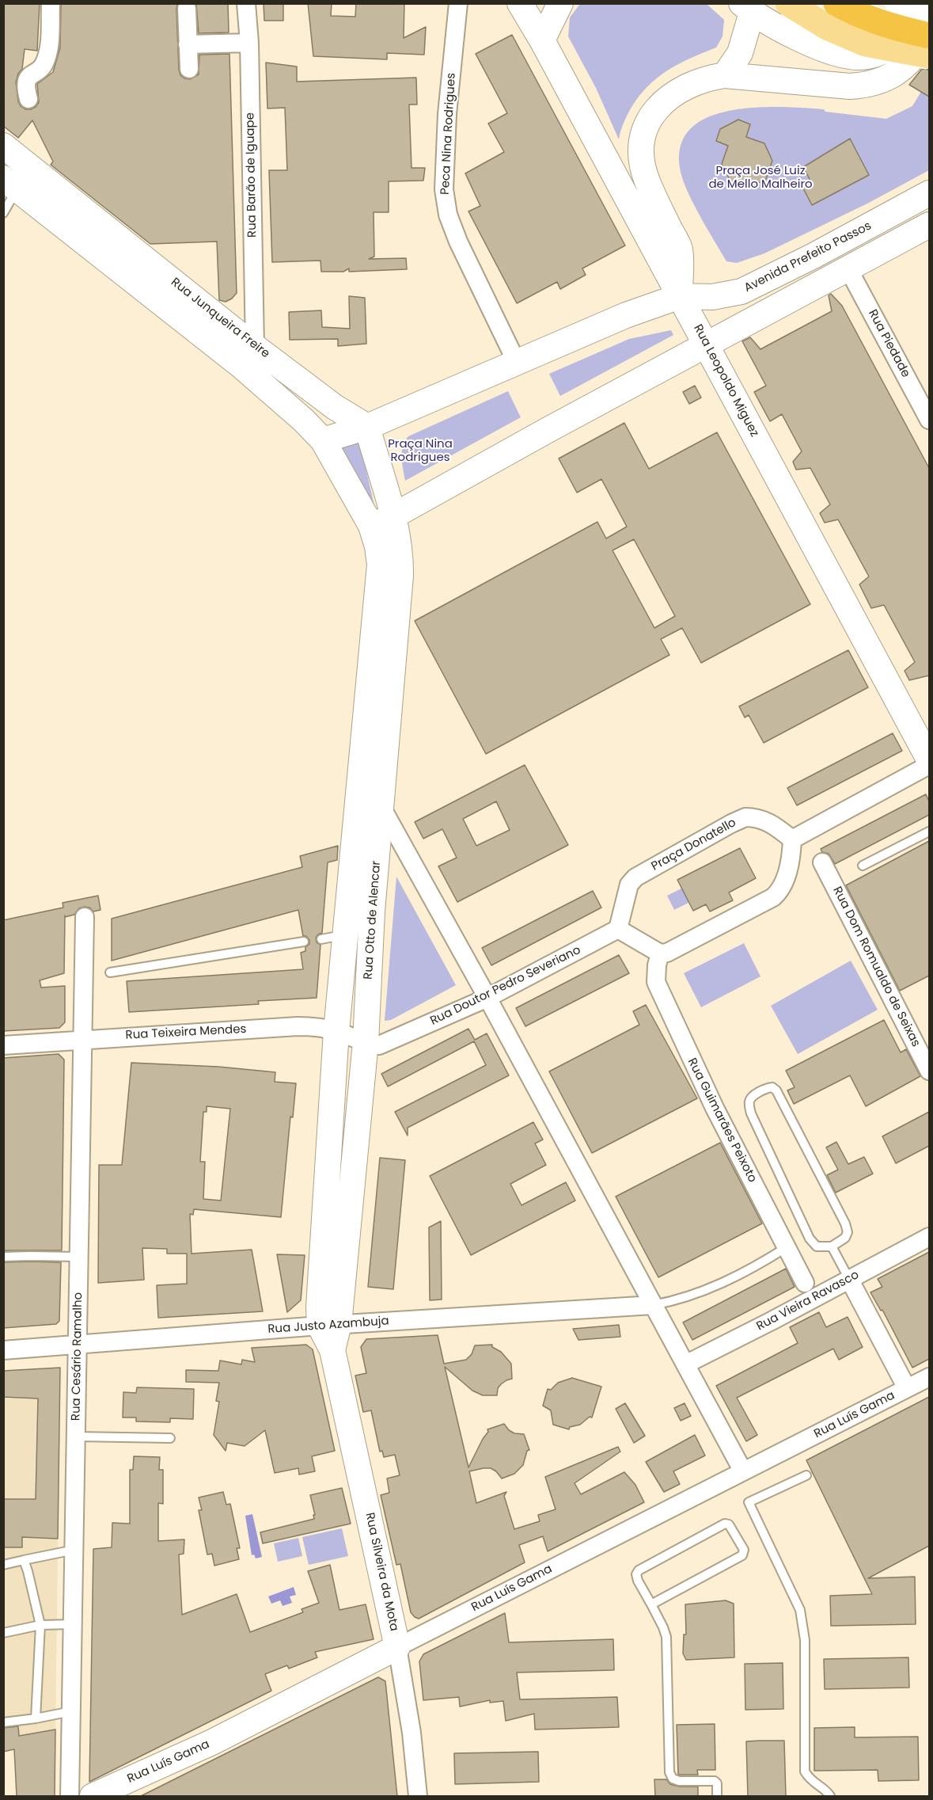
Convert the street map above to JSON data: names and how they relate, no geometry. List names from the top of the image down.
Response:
{
  "streets": {
    "main road": [
      "Avenida Prefeito Passos",
      "Rua Junqueira Freire",
      "Rua Leopoldo Miguez",
      "Rua Otto de Alencar",
      "Rua Luís Gama",
      "Rua Silveira da Mota"
    ],
    "street": [
      "Peca Nina Rodrigues",
      "Rua Barão de Iguape",
      "Rua Piedade",
      "Praça Donatello",
      "Rua Dom Romualdo de Seixas",
      "Rua Doutor Pedro Severiano",
      "Rua Teixeira Mendes",
      "Rua Guimarães Peixoto",
      "Rua Vieira Ravasco",
      "Rua Justo Azambuja",
      "Rua Cesário Ramalho"
    ]
  },
  "crossings": [
    ["Rua Barão de Iguape", "Rua Junqueira Freire"],
    ["Avenida Prefeito Passos", "Rua Leopoldo Miguez"],
    ["Rua Junqueira Freire", "Rua Otto de Alencar"],
    ["Praça Donatello", "Rua Doutor Pedro Severiano"],
    ["Rua Otto de Alencar", "Rua Doutor Pedro Severiano"],
    ["Rua Otto de Alencar", "Rua Teixeira Mendes"],
    ["Rua Otto de Alencar", "Rua Justo Azambuja"],
    ["Rua Otto de Alencar", "Rua Silveira da Mota"],
    ["Rua Doutor Pedro Severiano", "Rua Teixeira Mendes"],
    ["Rua Teixeira Mendes", "Rua Cesário Ramalho"],
    ["Rua Justo Azambuja", "Rua Cesário Ramalho"],
    ["Rua Justo Azambuja", "Rua Silveira da Mota"],
    ["Rua Luís Gama", "Rua Silveira da Mota"]
  ],
  "parks": ["Praça José Luiz de Mello Malheiro", "Praça Nina Rodrigues"]
}
